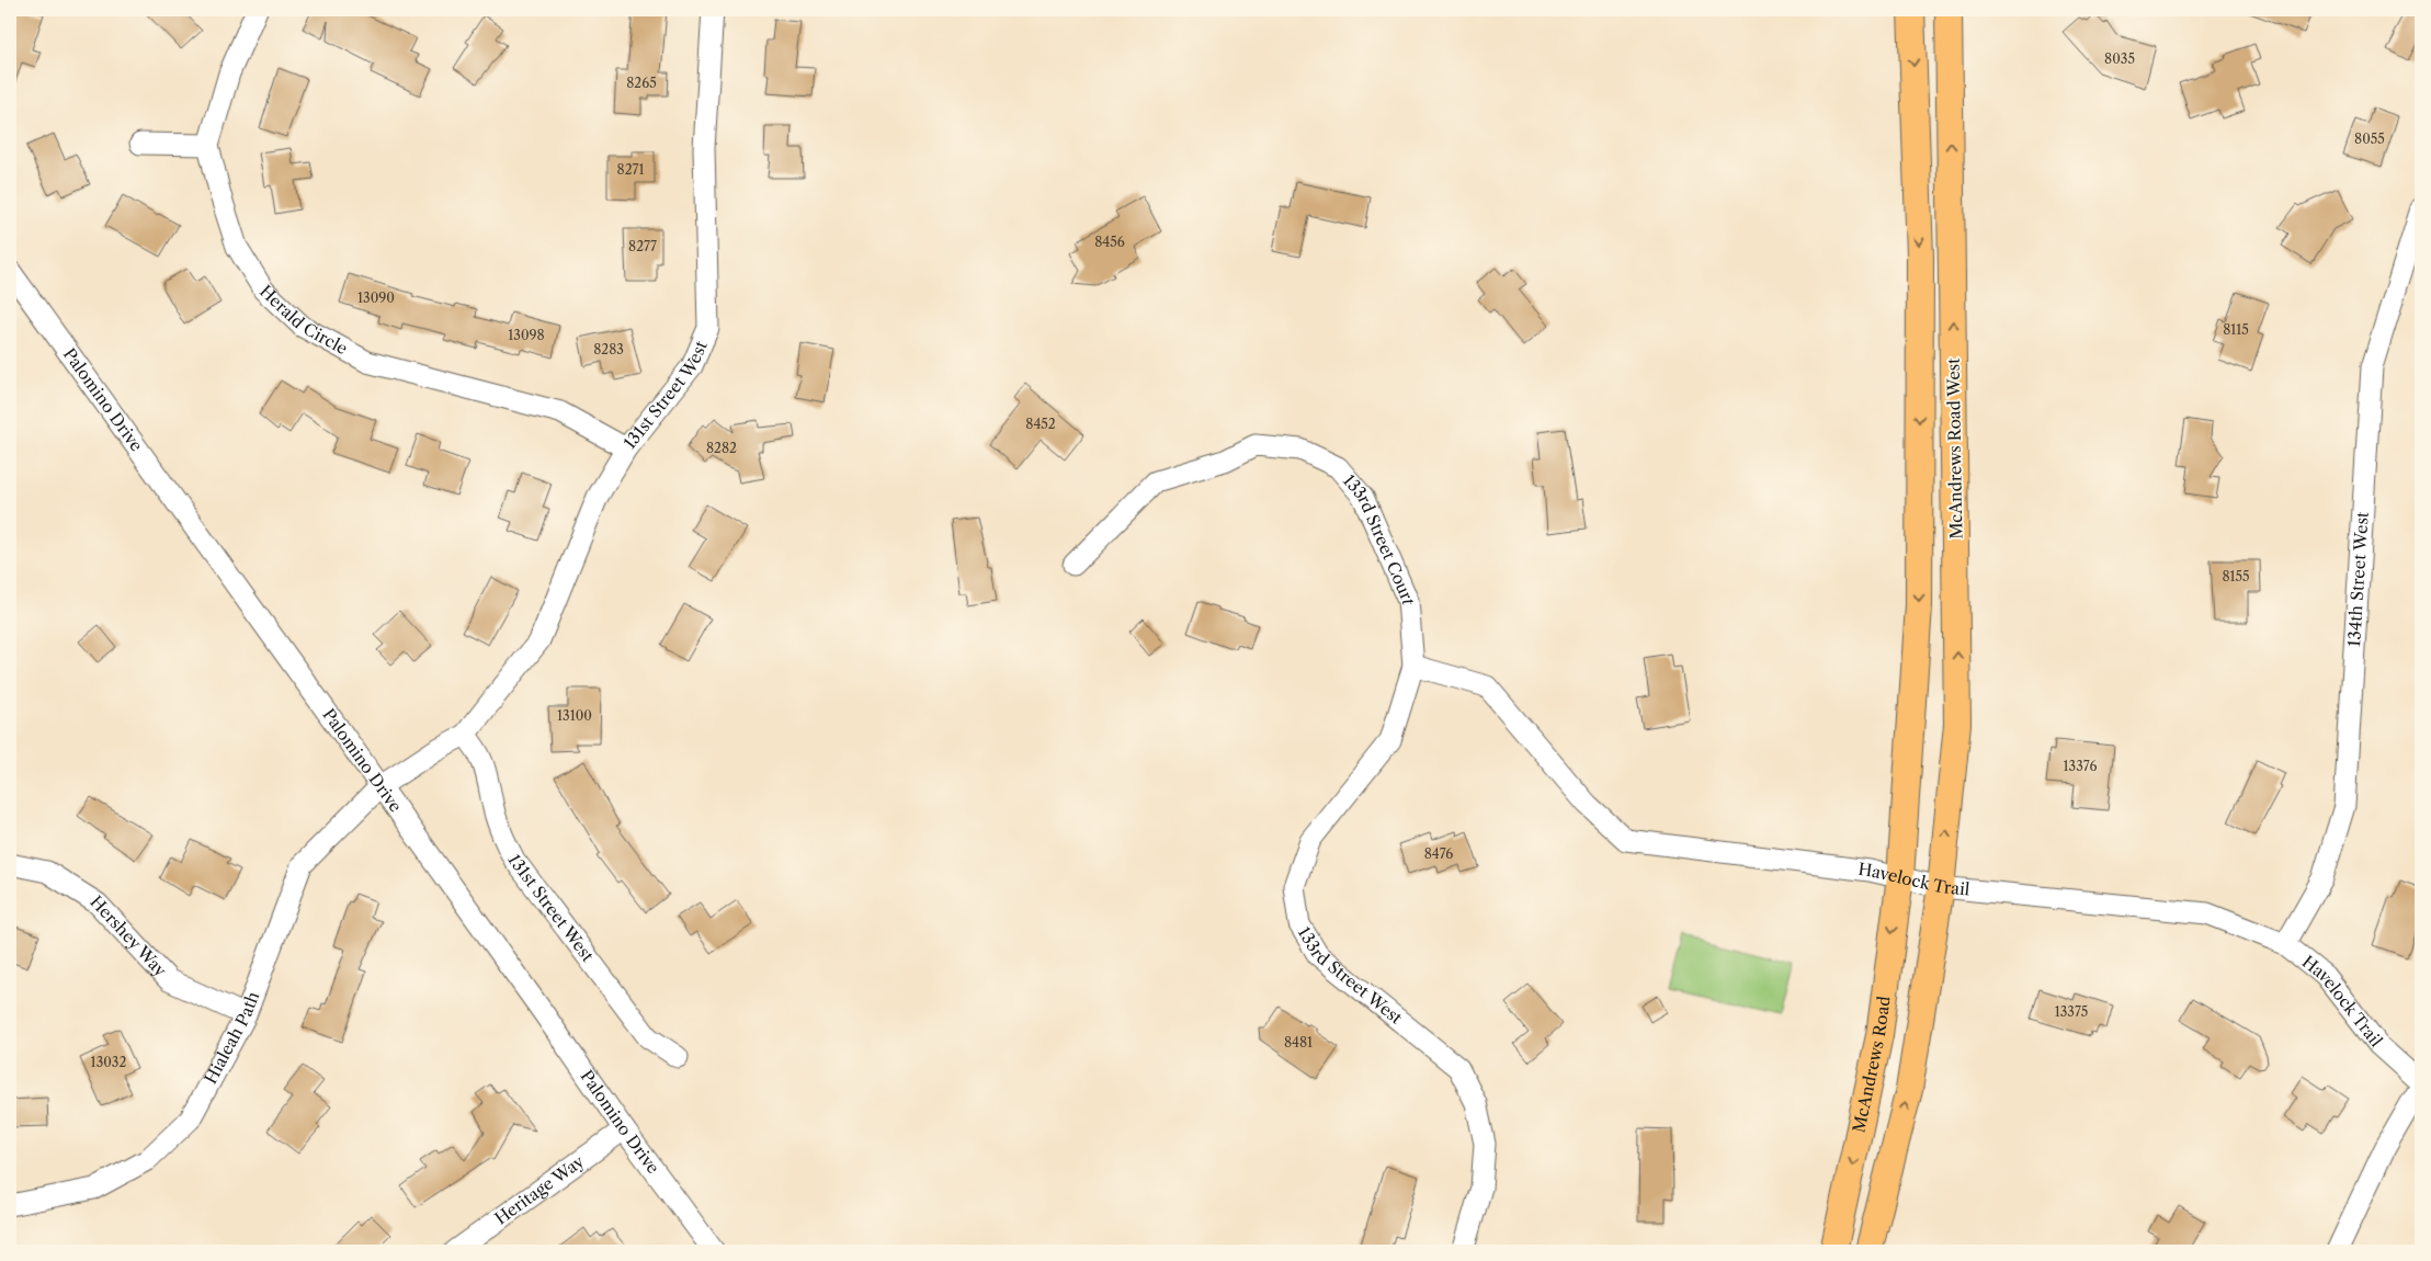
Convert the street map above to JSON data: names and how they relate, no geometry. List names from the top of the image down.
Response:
{
  "streets": {
    "main road": ["McAndrews Road West", "McAndrews Road"],
    "street": [
      "Herald Circle",
      "131st Street West",
      "Palomino Drive",
      "133rd Street Court",
      "134th Street West",
      "Havelock Trail",
      "Hershey Way",
      "133rd Street West",
      "Hialeah Path",
      "Heritage Way"
    ]
  },
  "crossings": [
    ["Herald Circle", "131st Street West"],
    ["131st Street West", "Palomino Drive"],
    ["131st Street West", "Hialeah Path"],
    ["Palomino Drive", "Hialeah Path"],
    ["Palomino Drive", "Heritage Way"],
    ["McAndrews Road West", "Havelock Trail"],
    ["McAndrews Road West", "McAndrews Road"],
    ["133rd Street Court", "Havelock Trail"],
    ["133rd Street Court", "133rd Street West"],
    ["134th Street West", "Havelock Trail"],
    ["Havelock Trail", "133rd Street West"],
    ["Havelock Trail", "McAndrews Road"],
    ["Hershey Way", "Hialeah Path"]
  ],
  "house_numbers": [
    "8035",
    "8265",
    "8055",
    "8271",
    "8456",
    "8277",
    "13090",
    "8115",
    "13098",
    "8283",
    "8452",
    "8282",
    "8155",
    "13100",
    "13376",
    "8476",
    "13375",
    "8481",
    "13032"
  ]
}
